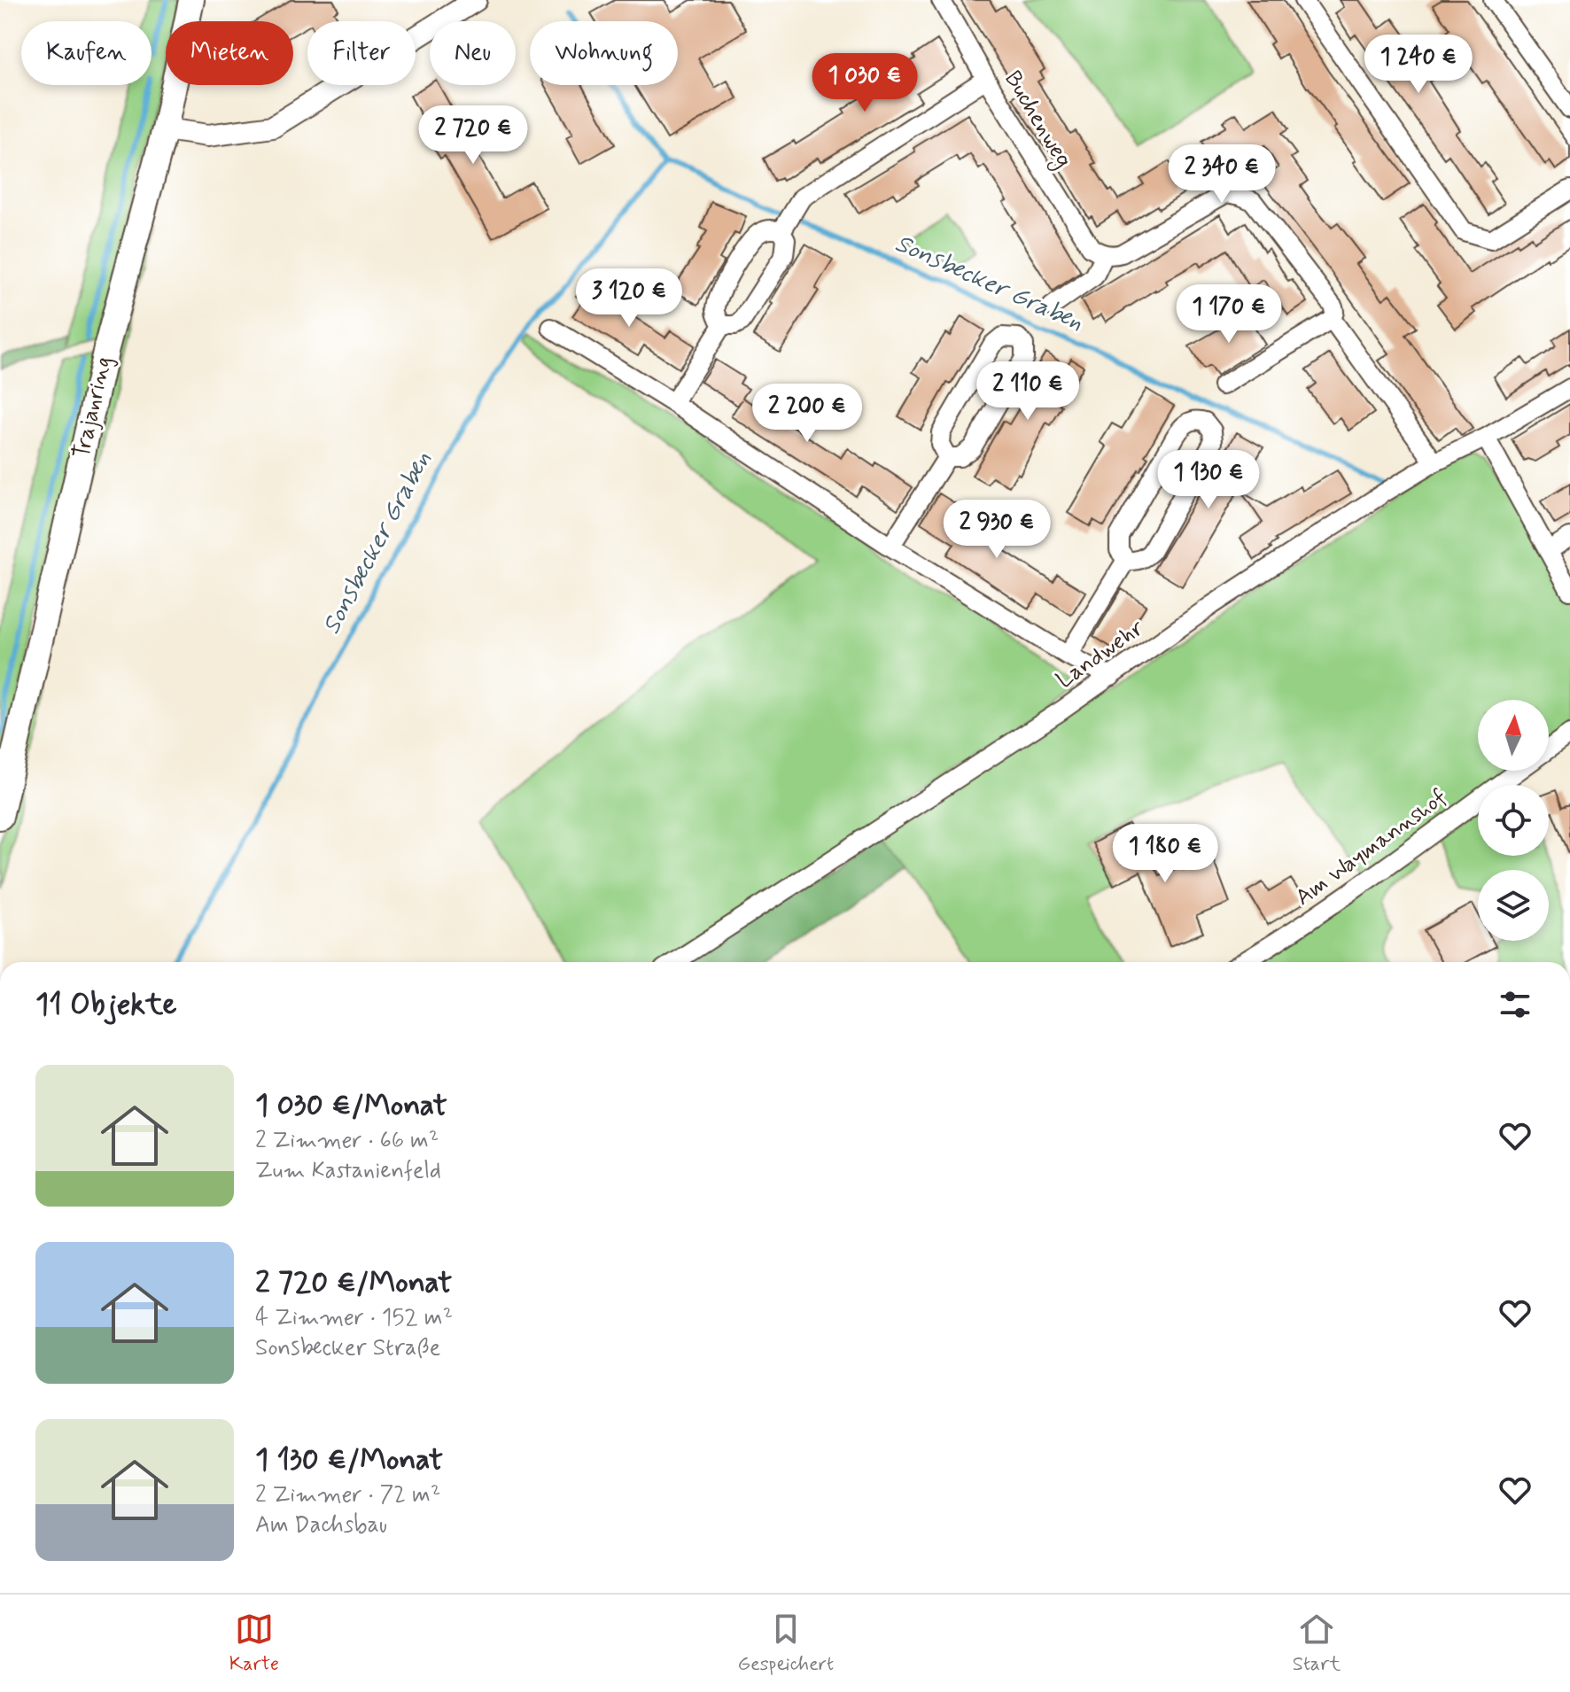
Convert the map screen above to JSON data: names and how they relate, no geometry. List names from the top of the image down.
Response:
{
  "streets": {
    "main road": ["Trajanring"],
    "street": ["Buchenweg", "Landwehr", "Am Waymannshof"]
  },
  "water": ["Sonsbecker Graben"],
  "north": "top",
  "page": {
    "chip": [
      "Kaufen",
      "Mieten",
      "Filter",
      "Neu",
      "Wohnung"
    ],
    "price": [
      "1 240 €",
      "1 030 €",
      "2 720 €",
      "2 340 €",
      "3 120 €",
      "1 170 €",
      "2 110 €",
      "2 200 €",
      "1 130 €",
      "2 930 €",
      "1 180 €"
    ],
    "heading": "11 Objekte",
    "list": [
      {
        "name": "1 030 €/Monat",
        "note": "2 Zimmer · 66 m² · Zum Kastanienfeld"
      },
      {
        "name": "2 720 €/Monat",
        "note": "4 Zimmer · 152 m² · Sonsbecker Straße"
      },
      {
        "name": "1 130 €/Monat",
        "note": "2 Zimmer · 72 m² · Am Dachsbau"
      }
    ],
    "tabs": ["Karte", "Gespeichert", "Start"]
  }
}
